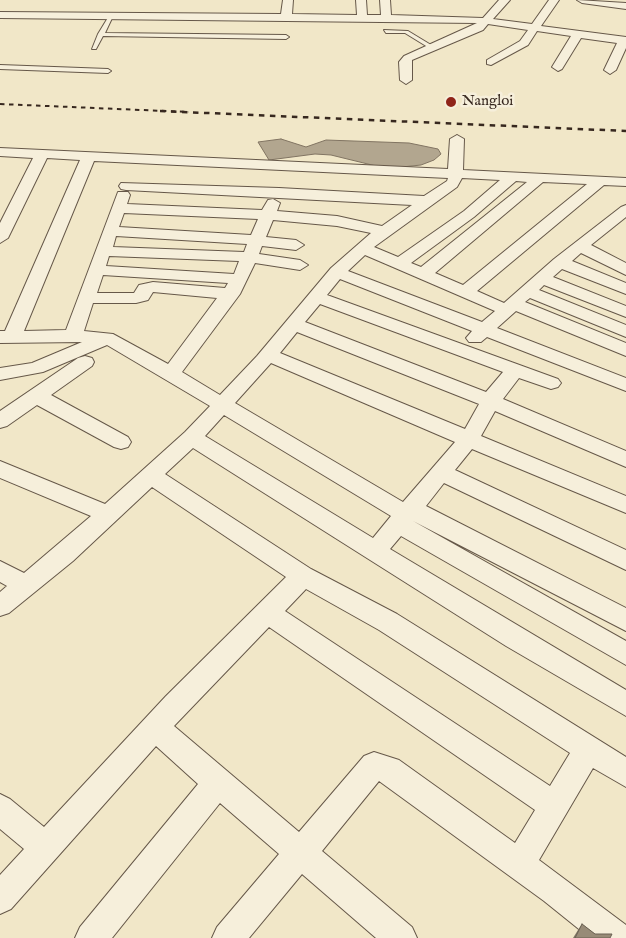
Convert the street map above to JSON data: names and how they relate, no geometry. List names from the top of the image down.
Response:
{
  "places": ["Nangloi"]
}
